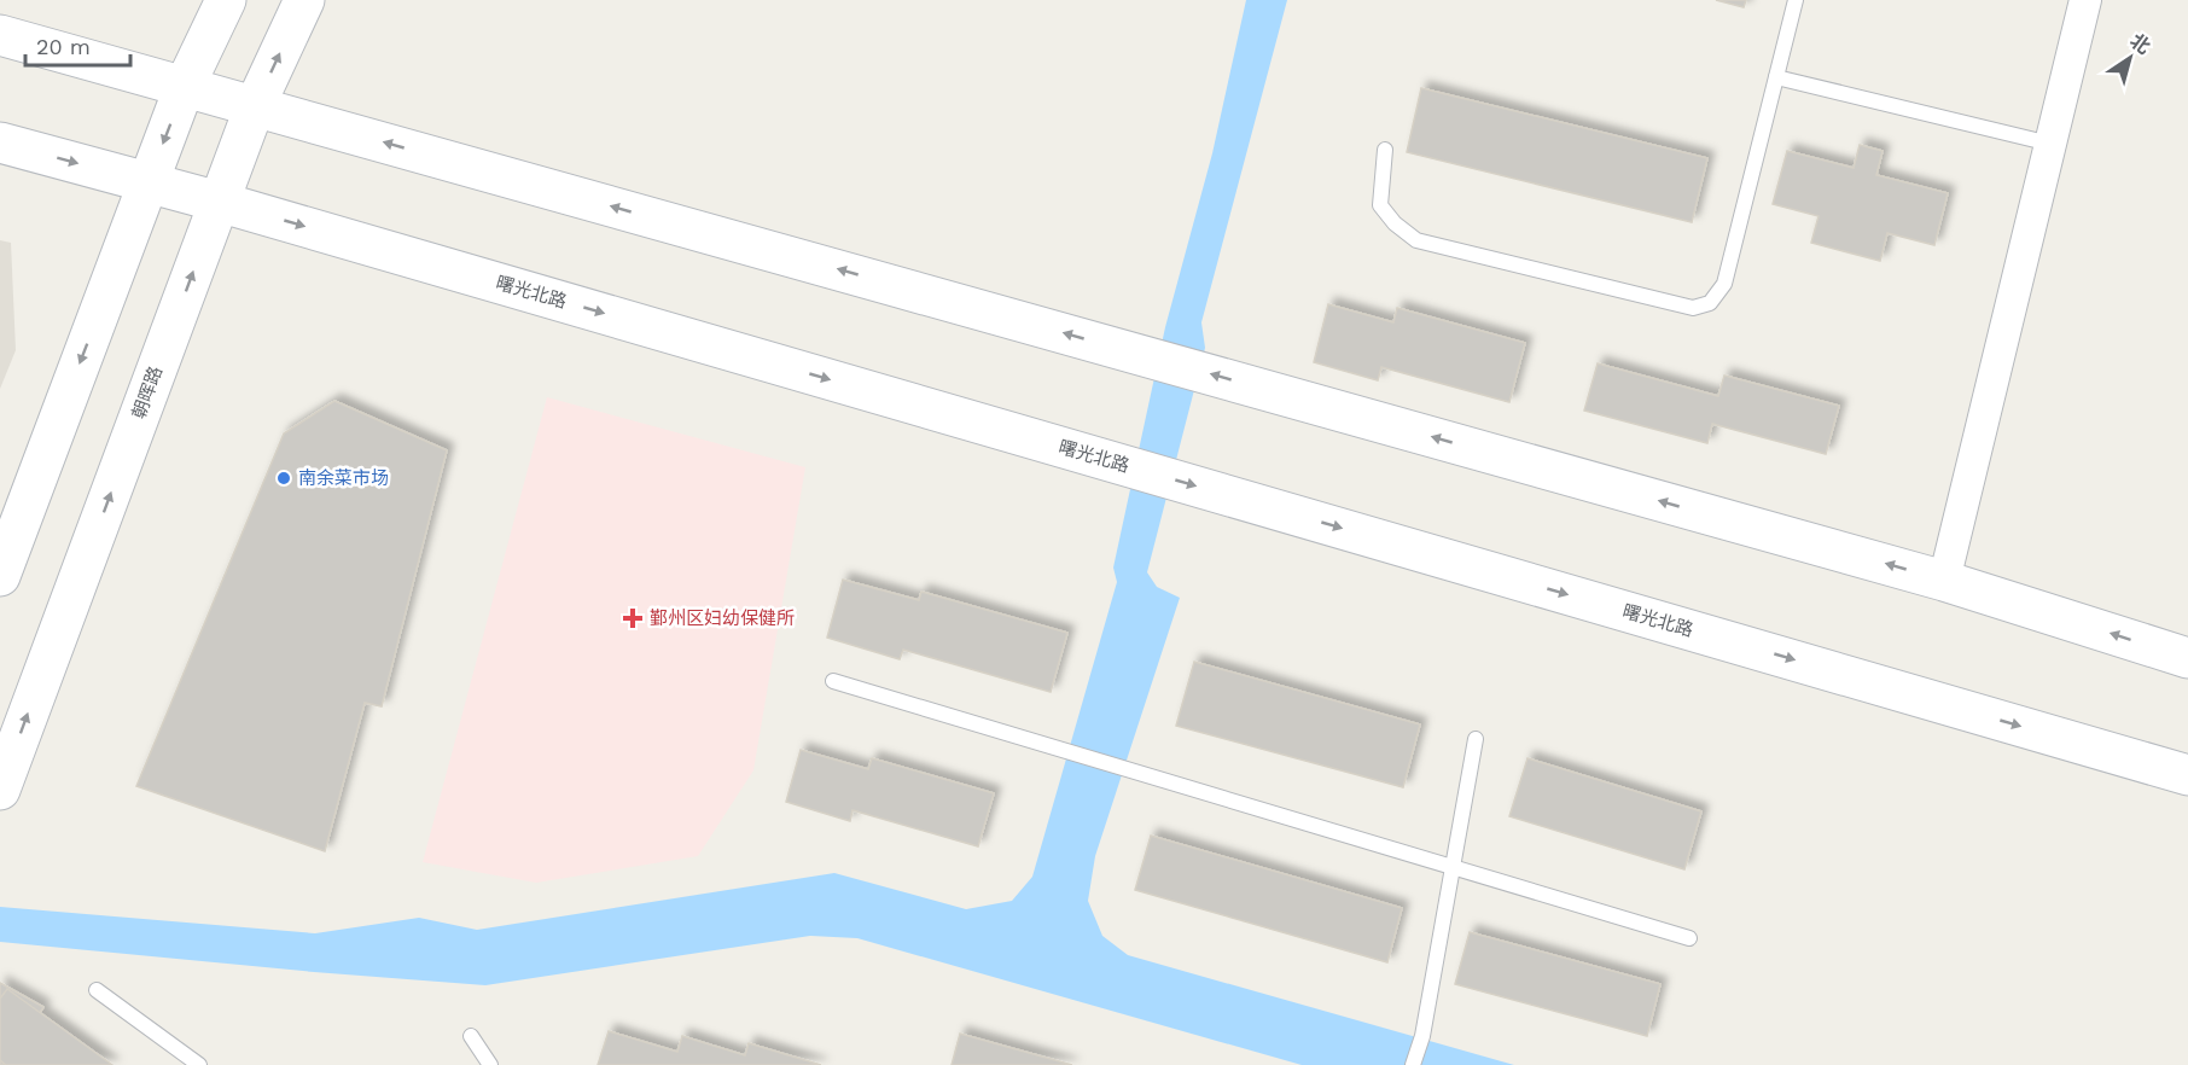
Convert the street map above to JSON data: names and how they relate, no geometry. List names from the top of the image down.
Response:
{
  "streets": {
    "main road": ["曙光北路", "朝晖路"]
  },
  "crossings": [
    ["曙光北路", "朝晖路"]
  ],
  "places": {
    "other": ["南余菜市场"],
    "health": ["鄞州区妇幼保健所"]
  },
  "scale_bar": "20 m",
  "north": "top right"
}
